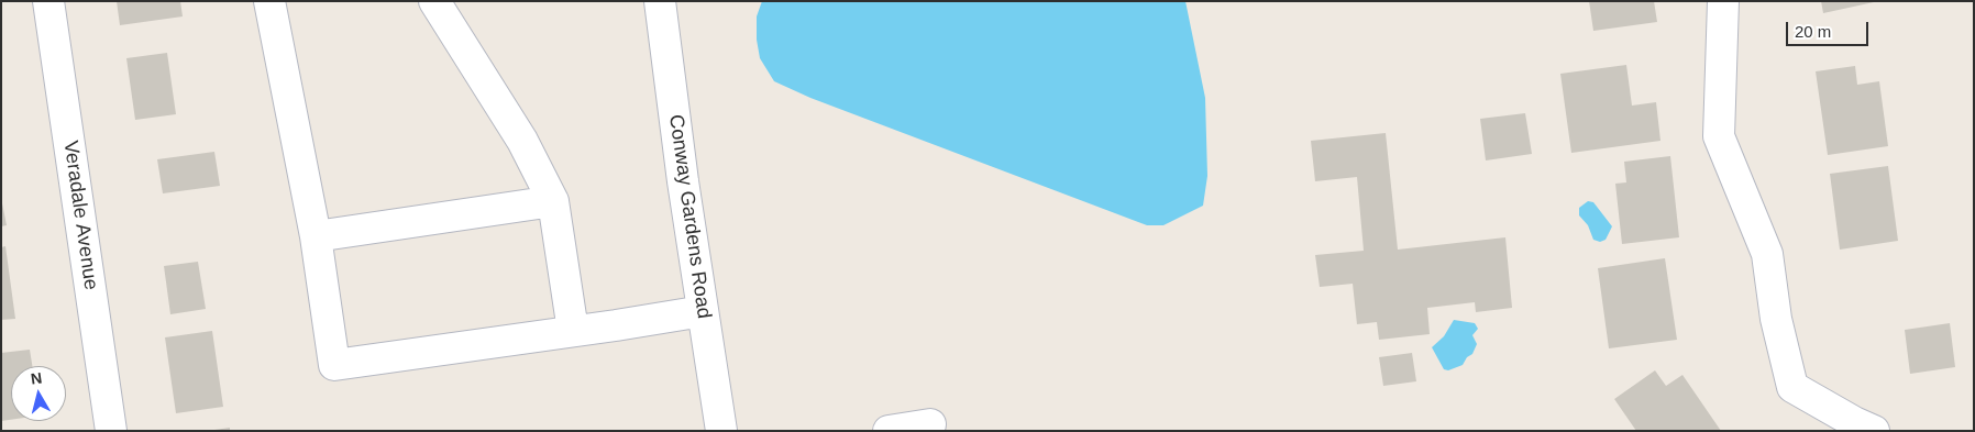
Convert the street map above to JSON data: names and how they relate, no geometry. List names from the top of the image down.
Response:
{
  "streets": {
    "street": ["Veradale Avenue", "Conway Gardens Road"]
  },
  "scale_bar": "20 m",
  "north": "top"
}
